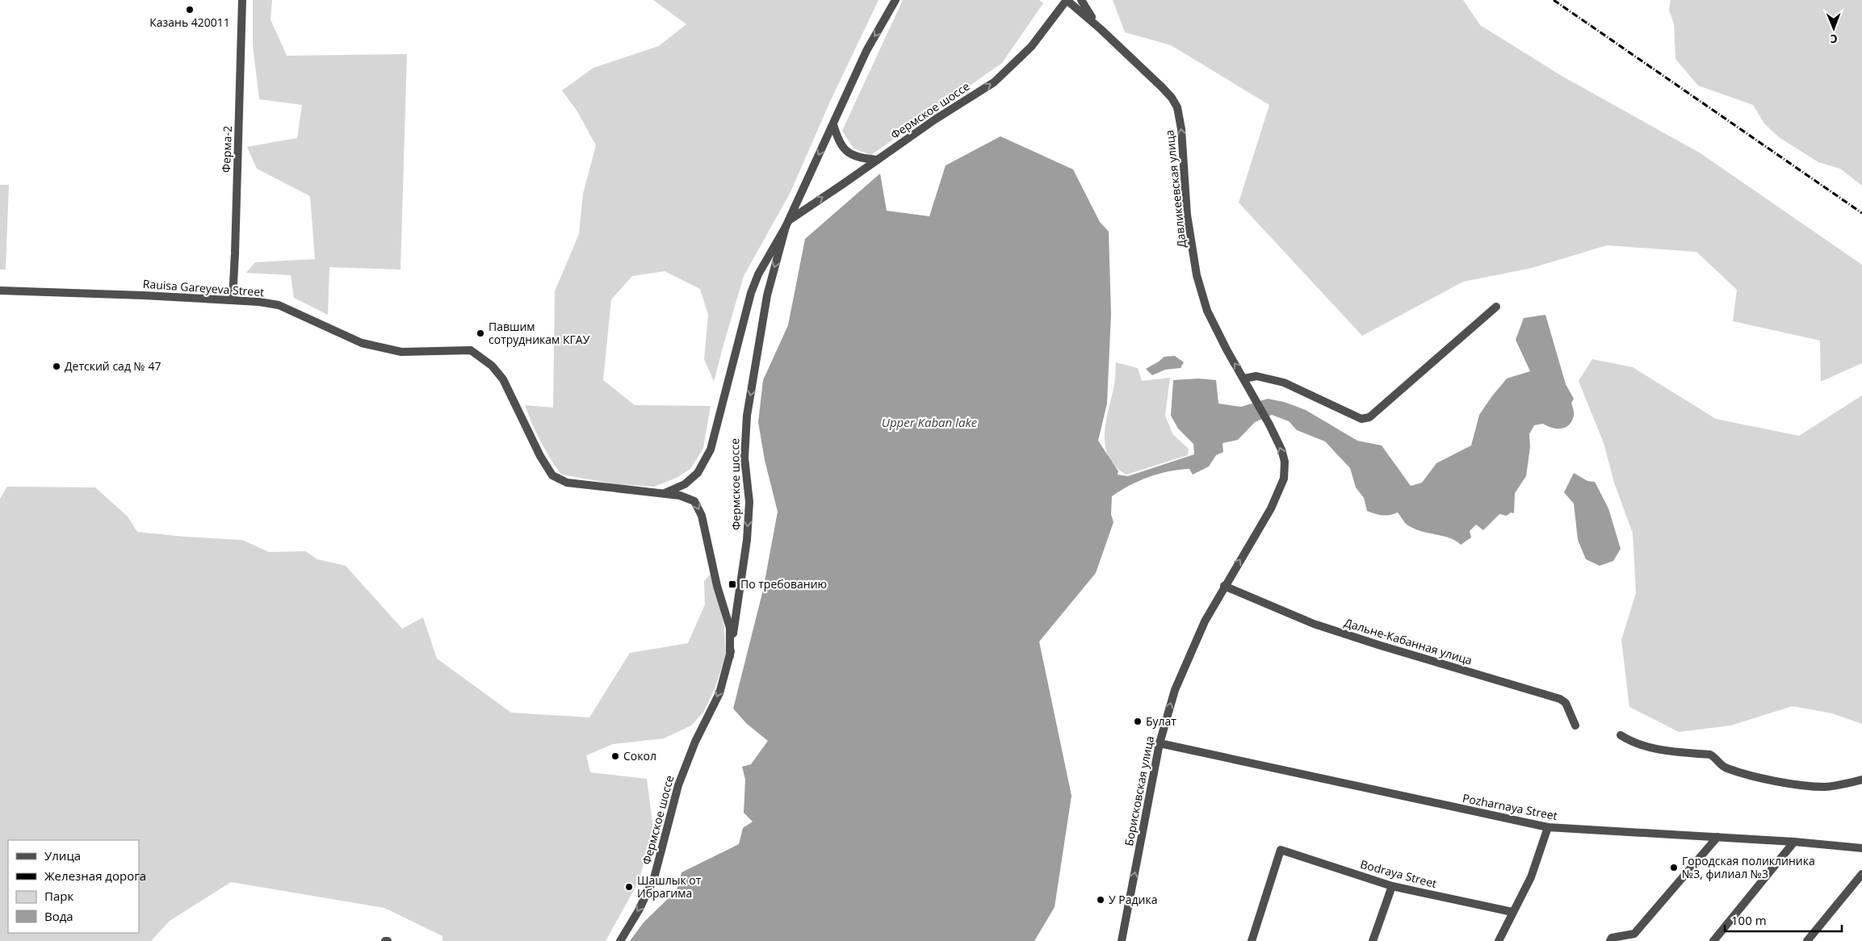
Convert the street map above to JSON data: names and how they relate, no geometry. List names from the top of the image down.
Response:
{
  "streets": {
    "street": [
      "Фермское шоссе",
      "Ферма-2",
      "Давликеевская улица",
      "Rauisa Gareyeva Street",
      "Дальне-Кабанная улица",
      "Борисковская улица",
      "Pozharnaya Street",
      "Bodraya Street"
    ]
  },
  "crossings": [
    ["Фермское шоссе", "Давликеевская улица"],
    ["Фермское шоссе", "Rauisa Gareyeva Street"],
    ["Ферма-2", "Rauisa Gareyeva Street"],
    ["Давликеевская улица", "Борисковская улица"],
    ["Дальне-Кабанная улица", "Борисковская улица"],
    ["Борисковская улица", "Pozharnaya Street"]
  ],
  "one_way": ["Давликеевская улица", "Борисковская улица"],
  "water": ["Upper Kaban lake"],
  "places": {
    "other": [
      "Казань 420011",
      "Павшим сотрудникам КГАУ",
      "Детский сад № 47",
      "Булат",
      "Сокол",
      "Городская поликлиника №3, филиал №3",
      "Шашлык от Ибрагима",
      "У Радика"
    ],
    "transit": ["По требованию"]
  },
  "legend": [
    "Улица",
    "Железная дорога",
    "Парк",
    "Вода"
  ],
  "scale_bar": "100 m",
  "north": "bottom"
}
